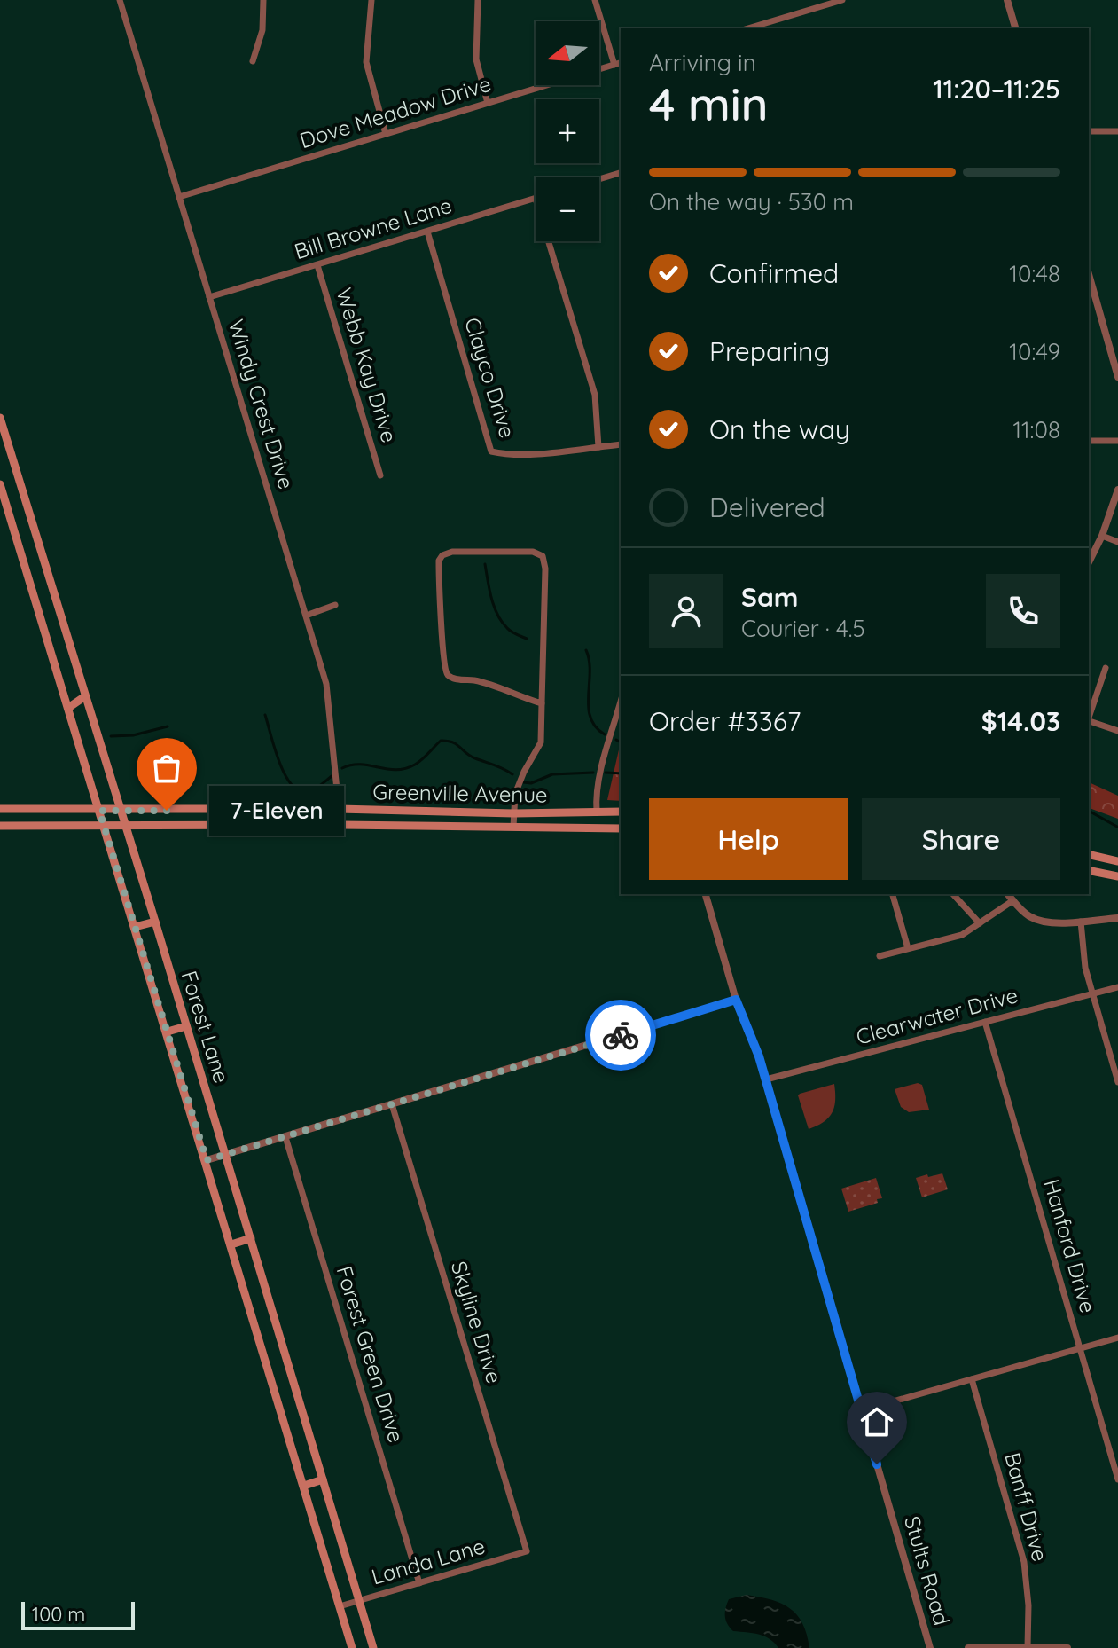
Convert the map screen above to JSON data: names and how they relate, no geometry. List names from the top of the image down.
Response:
{
  "streets": {
    "main road": ["Greenville Avenue", "Forest Lane"],
    "street": [
      "Dove Meadow Drive",
      "Bill Browne Lane",
      "Webb Kay Drive",
      "Clayco Drive",
      "Windy Crest Drive",
      "Clearwater Drive",
      "Hanford Drive",
      "Skyline Drive",
      "Forest Green Drive",
      "Banff Drive",
      "Landa Lane",
      "Stults Road"
    ]
  },
  "crossings": [
    ["Dove Meadow Drive", "Windy Crest Drive"],
    ["Bill Browne Lane", "Webb Kay Drive"],
    ["Bill Browne Lane", "Clayco Drive"],
    ["Bill Browne Lane", "Windy Crest Drive"],
    ["Windy Crest Drive", "Greenville Avenue"],
    ["Greenville Avenue", "Forest Lane"],
    ["Clearwater Drive", "Hanford Drive"],
    ["Clearwater Drive", "Stults Road"],
    ["Forest Lane", "Landa Lane"],
    ["Skyline Drive", "Landa Lane"],
    ["Forest Green Drive", "Landa Lane"]
  ],
  "places": ["7-Eleven"],
  "scale_bar": "100 m",
  "north": "left",
  "page": {
    "map_buttons": ["+", "−"],
    "heading": ["4 min", "Arriving in", "11:20–11:25"],
    "panel": [
      "Sam",
      "Courier · 4.5",
      "Order #3367",
      "$14.03"
    ],
    "bar": "On the way · 530 m",
    "list": [
      ["Confirmed", "10:48"],
      ["Preparing", "10:49"],
      ["On the way", "11:08"],
      "Delivered"
    ],
    "buttons": ["Help", "Share"],
    "bubble": "7-Eleven",
    "scale": "100 m"
  }
}
